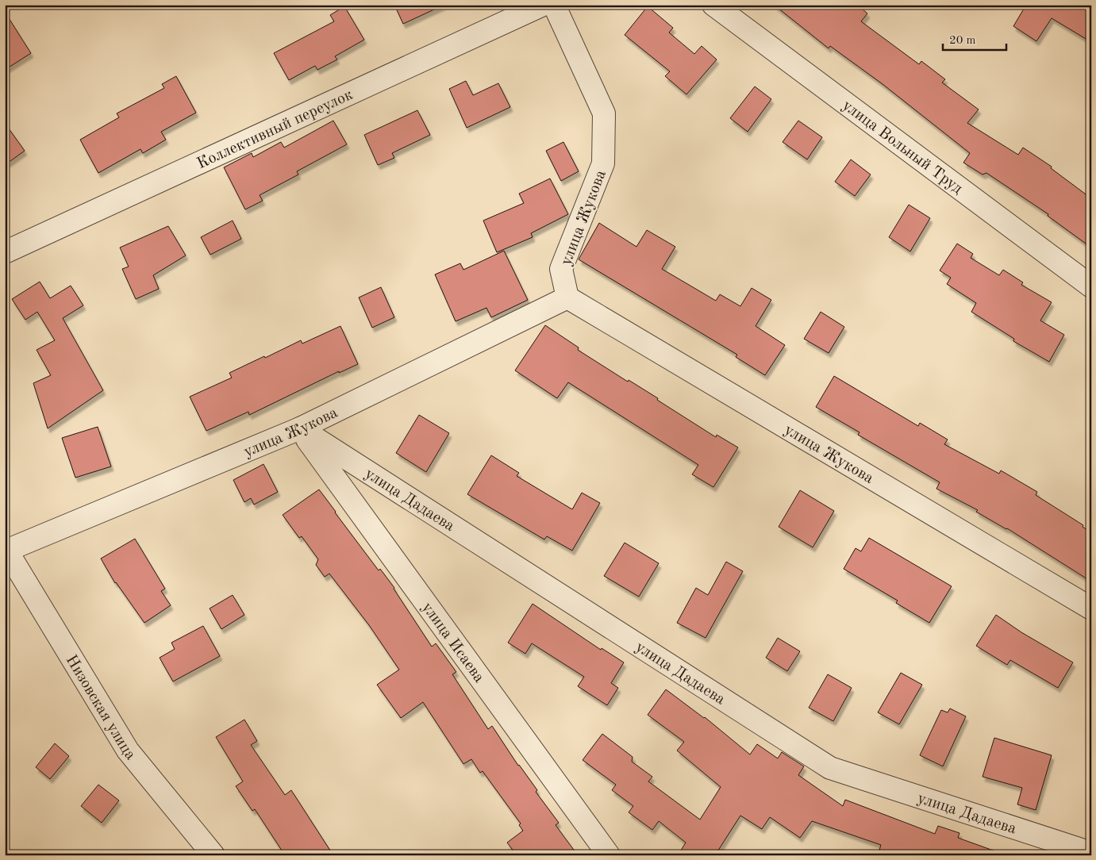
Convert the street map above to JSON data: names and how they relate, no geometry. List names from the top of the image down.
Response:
{
  "streets": {
    "street": [
      "Коллективный переулок",
      "улица Вольный Труд",
      "улица Жукова",
      "улица Дадаева",
      "улица Исаева",
      "Низовская улица"
    ]
  },
  "crossings": [
    ["улица Жукова", "улица Дадаева"],
    ["улица Жукова", "улица Исаева"],
    ["улица Жукова", "Низовская улица"],
    ["улица Дадаева", "улица Исаева"]
  ],
  "scale_bar": "20 m"
}
